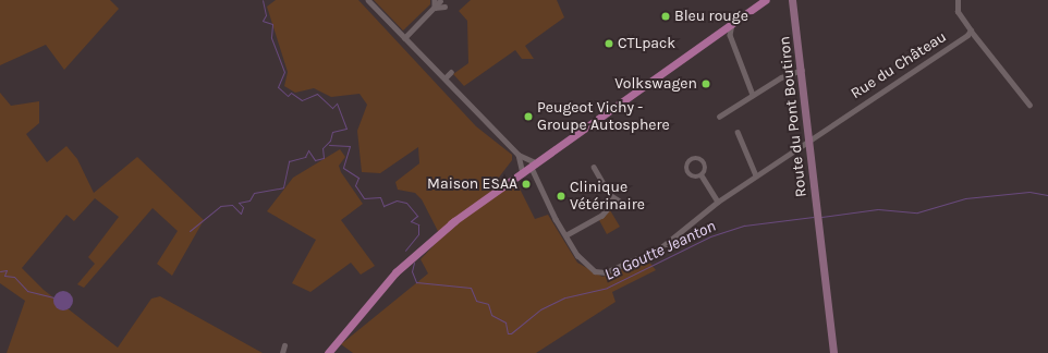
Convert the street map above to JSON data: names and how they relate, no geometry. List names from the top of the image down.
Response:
{
  "streets": {
    "main road": ["Route du Pont Boutiron"],
    "street": ["Rue du Château"]
  },
  "crossings": [
    ["Rue du Château", "Route du Pont Boutiron"]
  ],
  "water": ["La Goutte Jeanton"],
  "places": [
    "Bleu rouge",
    "CTLpack",
    "Volkswagen",
    "Peugeot Vichy - Groupe Autosphere",
    "Maison ESAA",
    "Clinique Vétérinaire"
  ]
}
